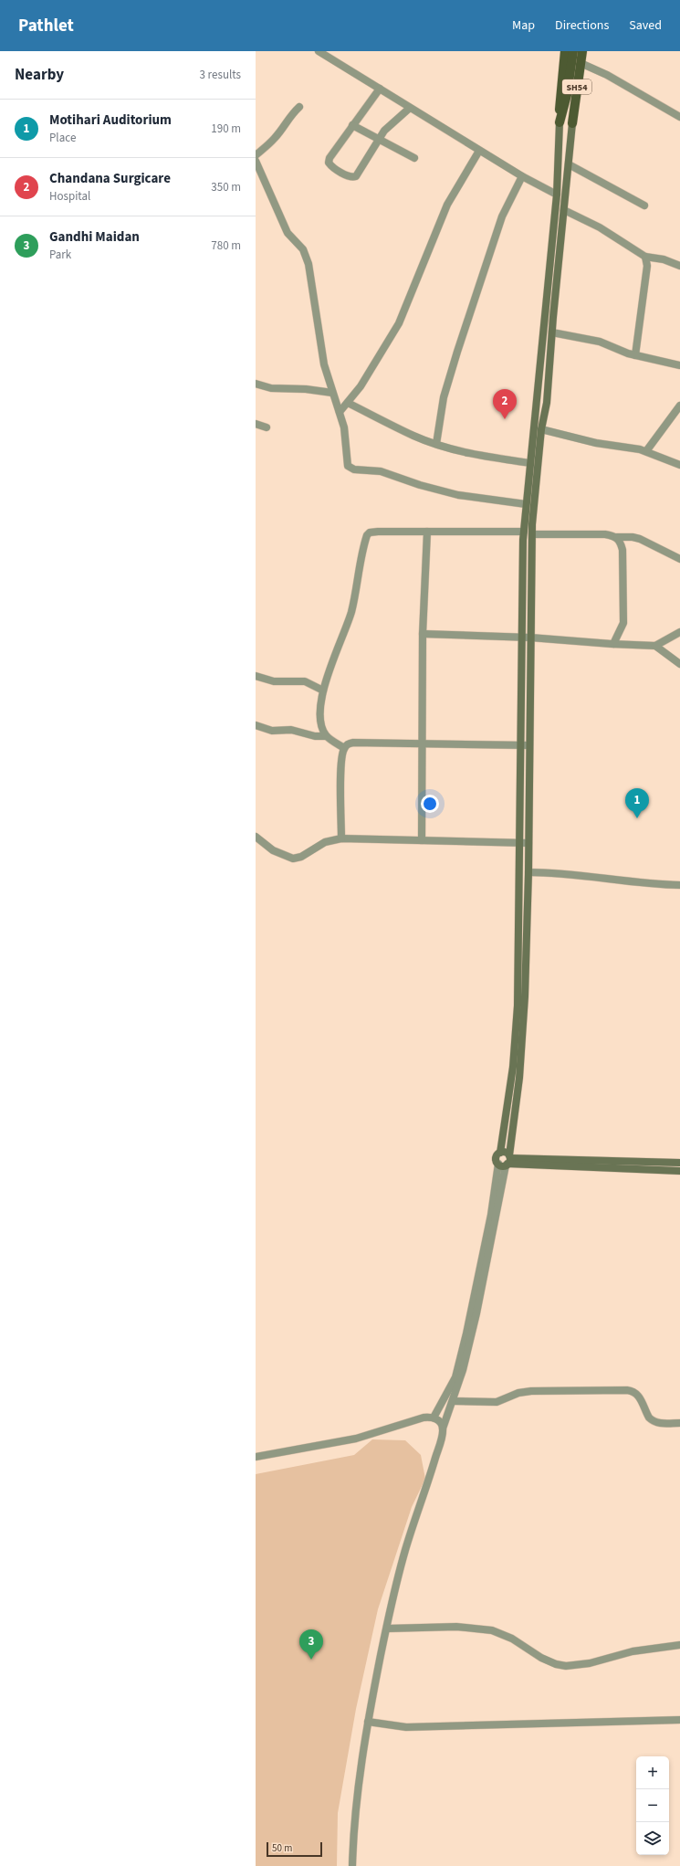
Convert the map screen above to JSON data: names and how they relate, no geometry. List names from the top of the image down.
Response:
{
  "streets": {
    "main road": ["SH54"]
  },
  "scale_bar": "50 m",
  "page": {
    "header": "Pathlet",
    "nav": ["Map", "Directions", "Saved"],
    "heading": ["Nearby", "3 results"],
    "list": [
      {
        "mark": "1",
        "name": "Motihari Auditorium",
        "note": "Place",
        "value": "190 m"
      },
      {
        "mark": "2",
        "name": "Chandana Surgicare",
        "note": "Hospital",
        "value": "350 m"
      },
      {
        "mark": "3",
        "name": "Gandhi Maidan",
        "note": "Park",
        "value": "780 m"
      }
    ],
    "pins": ["2", "1", "3"],
    "map_buttons": ["+", "−"],
    "scale": "50 m"
  }
}
